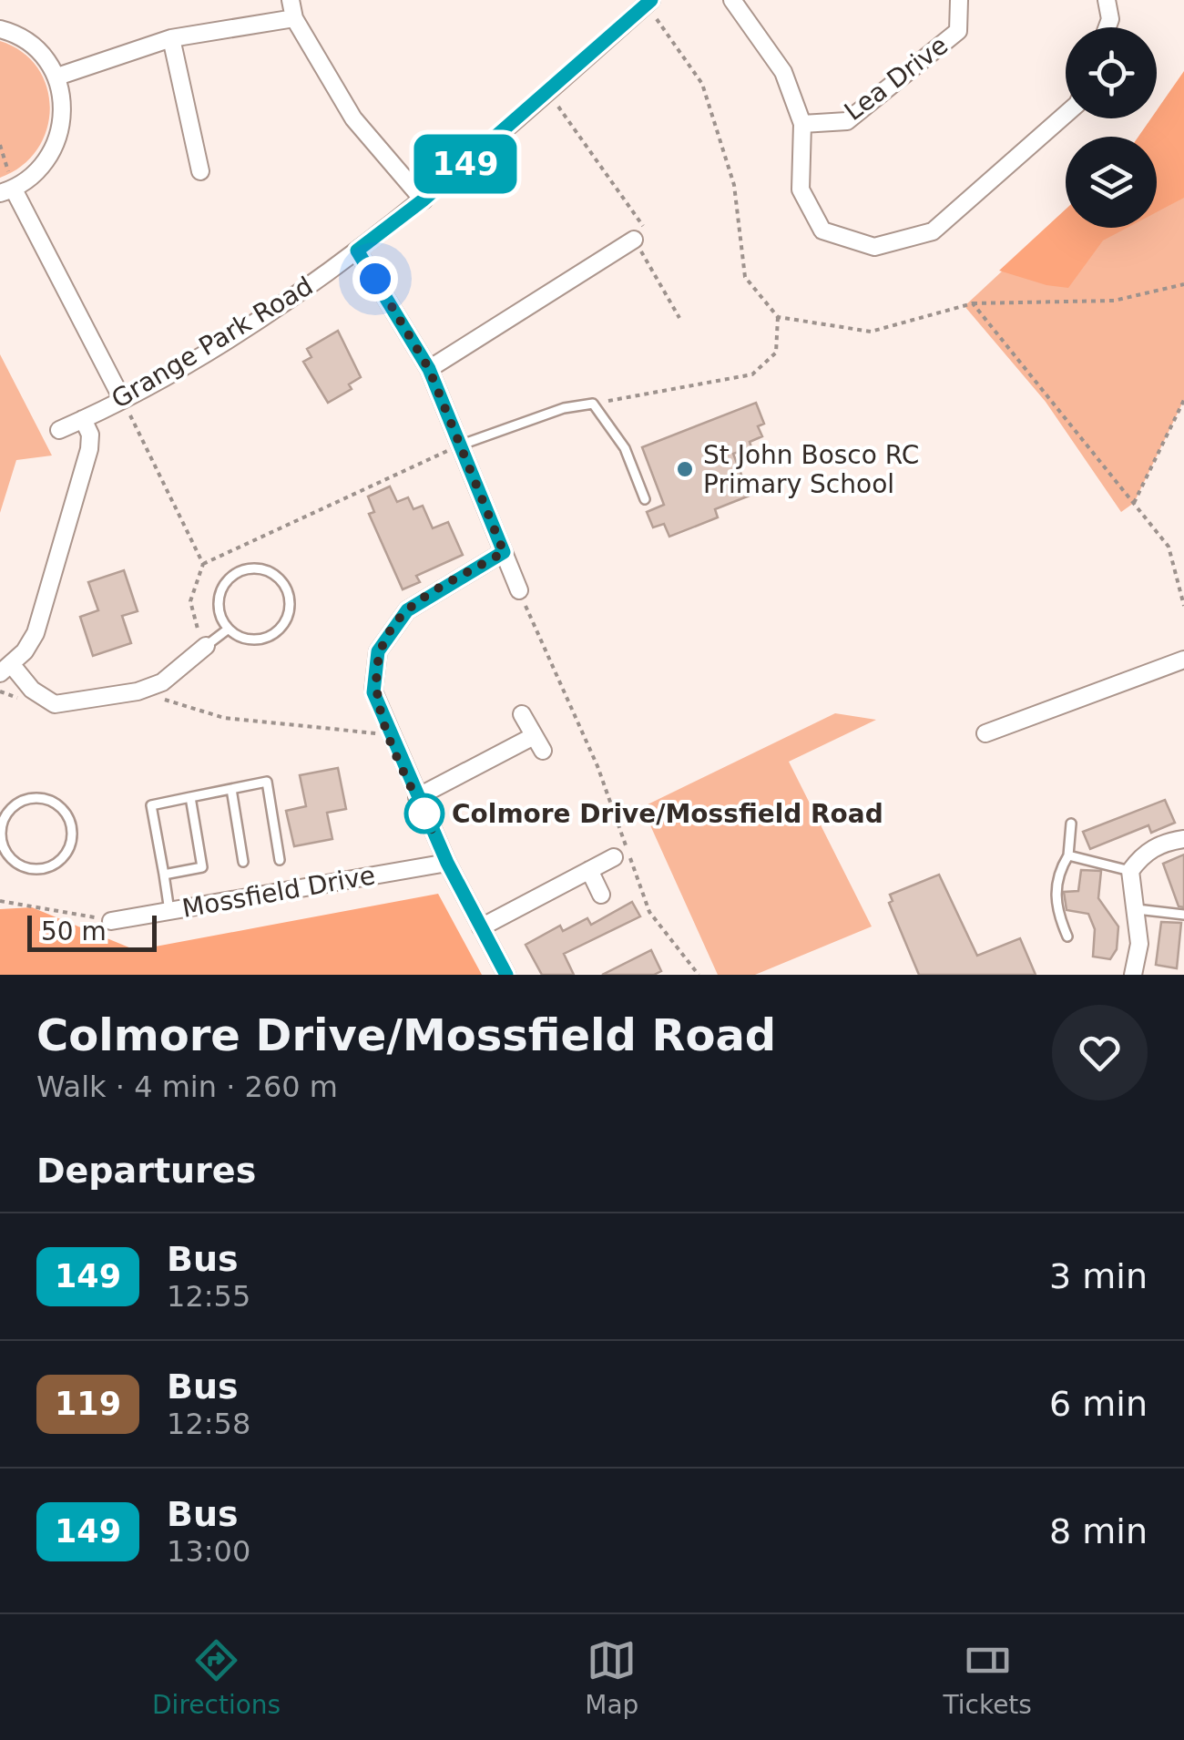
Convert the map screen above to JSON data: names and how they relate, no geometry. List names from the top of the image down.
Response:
{
  "streets": {
    "street": ["Lea Drive", "Grange Park Road", "Mossfield Drive"]
  },
  "places": ["St John Bosco RC Primary School", "Colmore Drive/Mossfield Road"],
  "lines": ["bus line 149"],
  "scale_bar": "50 m",
  "page": {
    "on_map": "149",
    "scale": "50 m",
    "heading": [
      ["Colmore Drive/Mossfield Road", "Walk · 4 min · 260 m"],
      "Departures"
    ],
    "list": [
      {
        "mark": "149",
        "name": "Bus",
        "note": "12:55",
        "value": "3 min"
      },
      {
        "mark": "119",
        "name": "Bus",
        "note": "12:58",
        "value": "6 min"
      },
      {
        "mark": "149",
        "name": "Bus",
        "note": "13:00",
        "value": "8 min"
      }
    ],
    "tabs": ["Directions", "Map", "Tickets"]
  }
}
